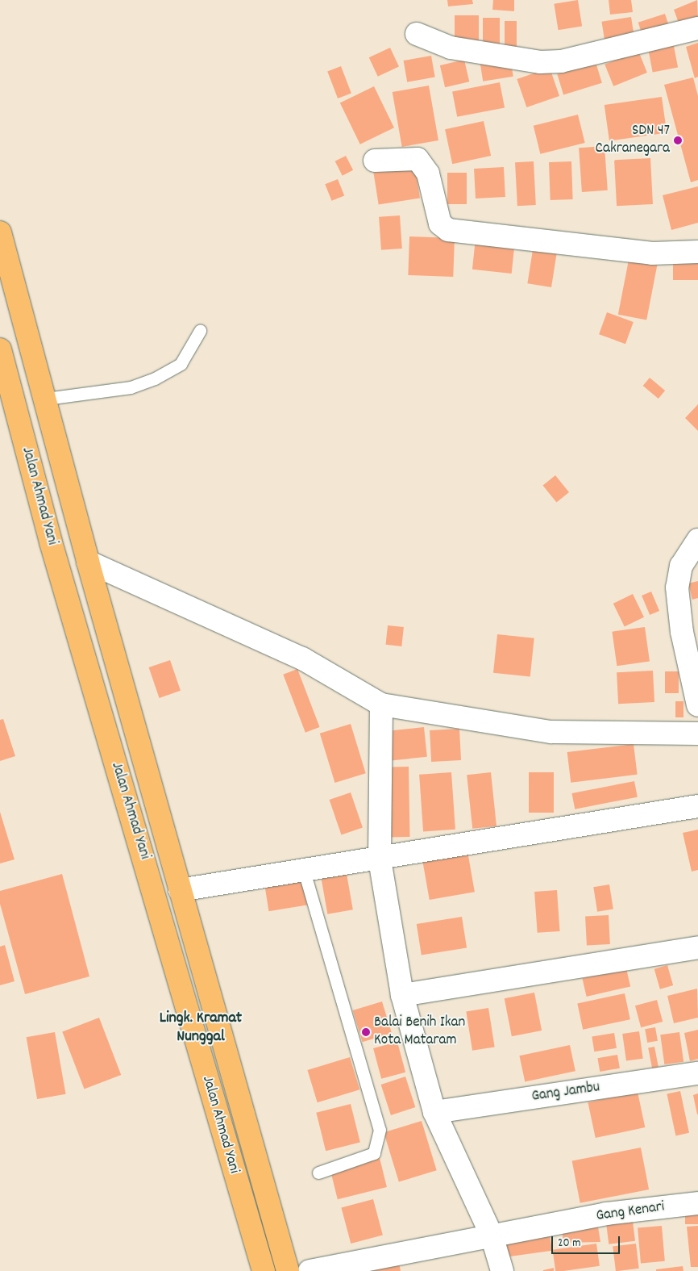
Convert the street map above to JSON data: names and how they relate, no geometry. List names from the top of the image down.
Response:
{
  "streets": {
    "highway": ["Jalan Ahmad Yani"],
    "street": ["Gang Jambu", "Gang Kenari"]
  },
  "districts": ["Lingk. Kramat Nunggal"],
  "places": ["SDN 47 Cakranegara", "Balai Benih Ikan Kota Mataram"],
  "scale_bar": "20 m"
}
